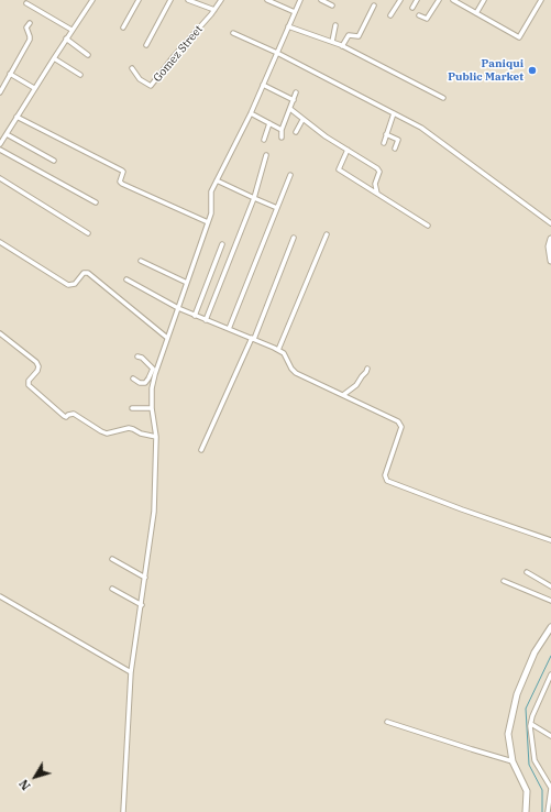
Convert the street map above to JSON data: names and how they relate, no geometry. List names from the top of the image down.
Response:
{
  "streets": {
    "street": ["Gomez Street"]
  },
  "places": ["Paniqui Public Market"],
  "north": "bottom left"
}
